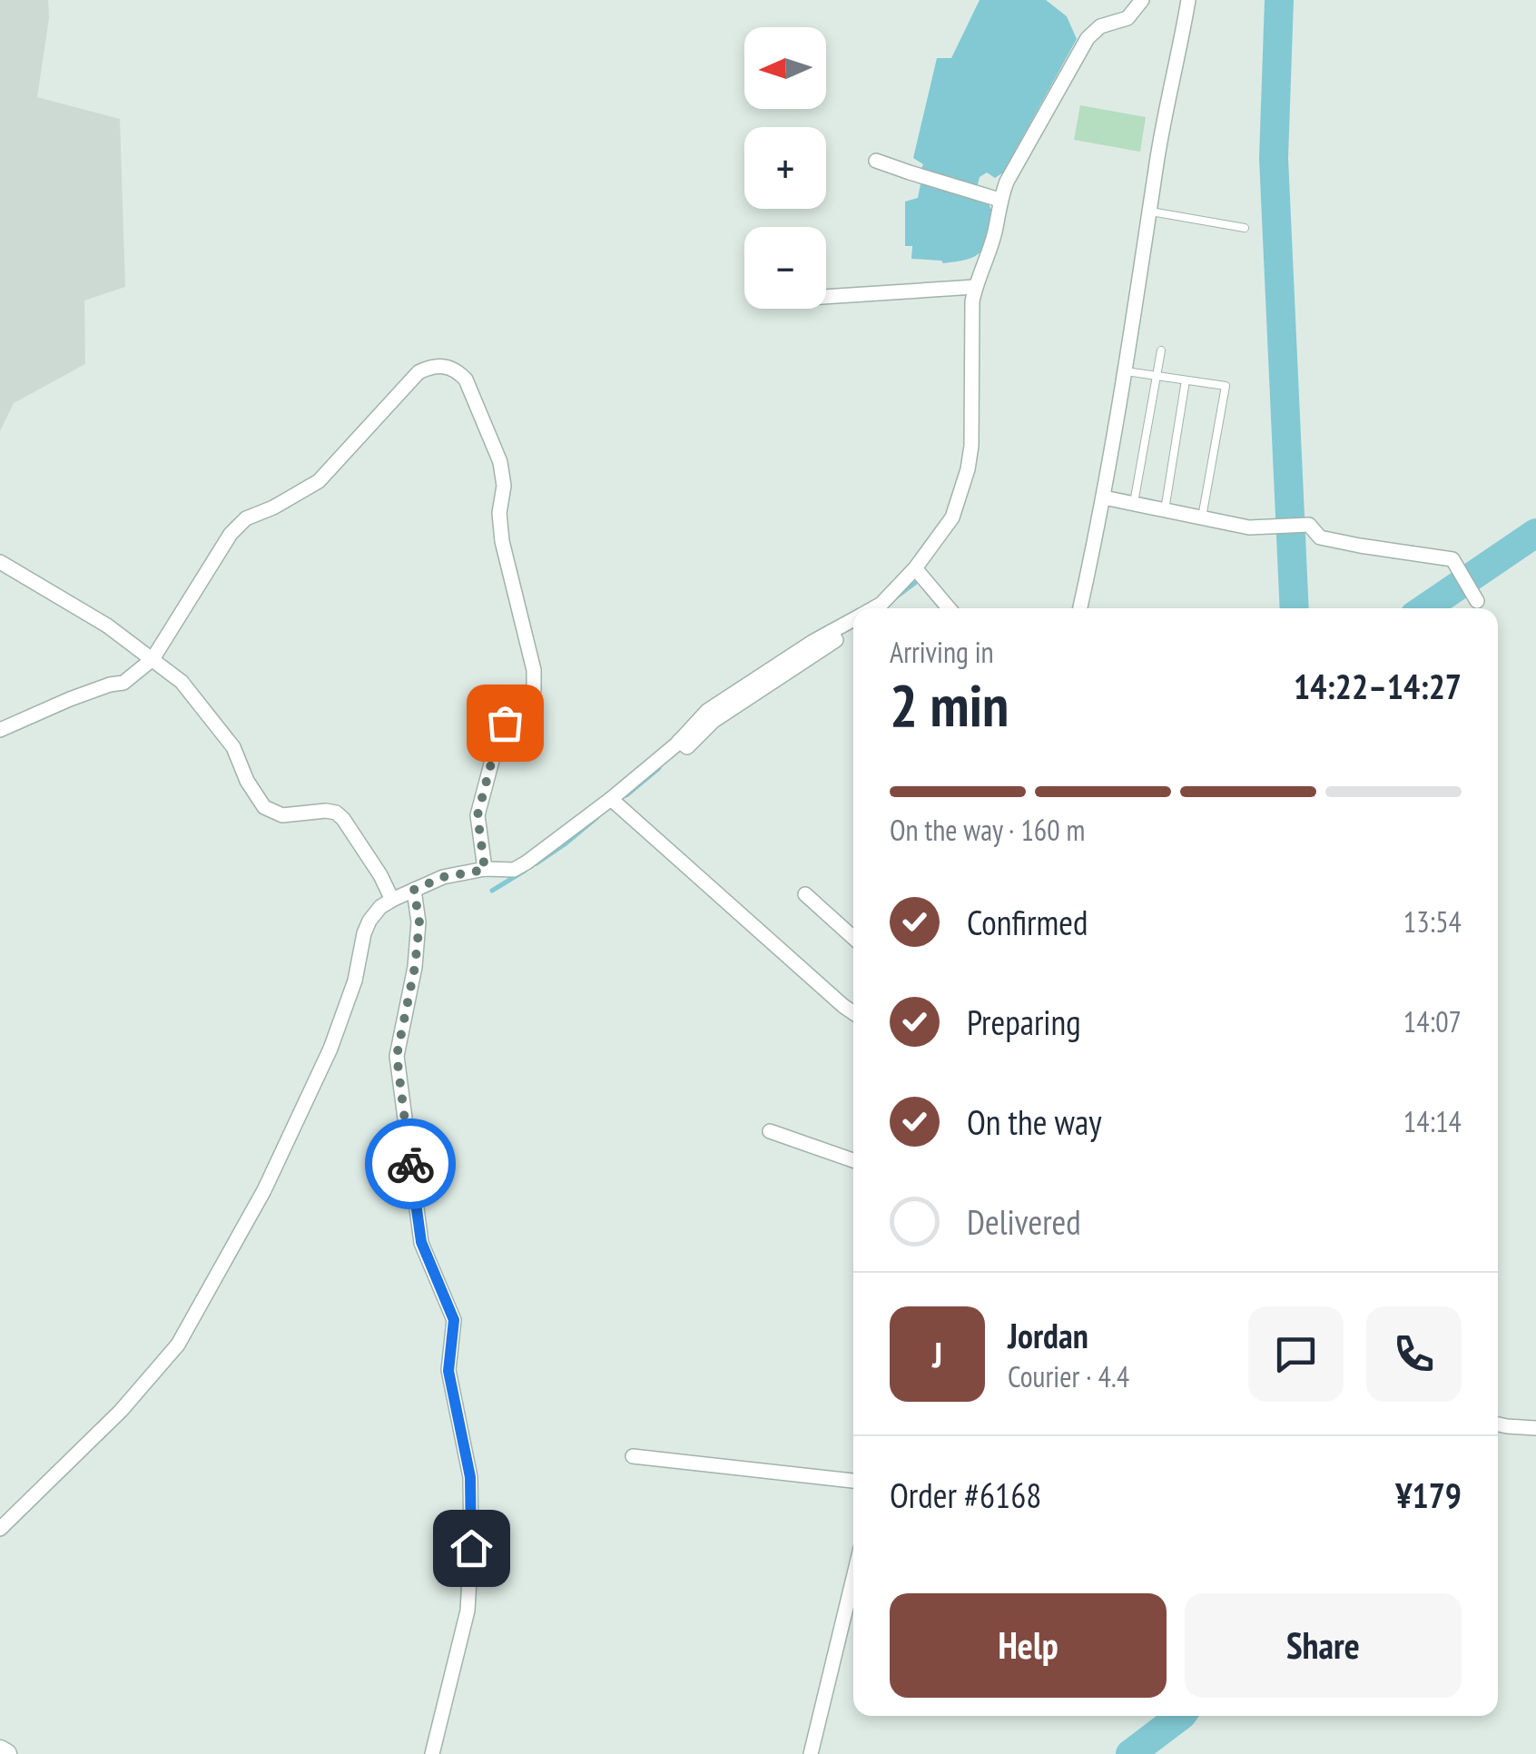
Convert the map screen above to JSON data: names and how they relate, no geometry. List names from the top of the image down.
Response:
{
  "north": "left",
  "page": {
    "map_buttons": ["+", "−"],
    "heading": ["2 min", "Arriving in", "14:22–14:27"],
    "panel": [
      "Jordan",
      "Courier · 4.4",
      "Order #6168",
      "¥179"
    ],
    "bar": "On the way · 160 m",
    "list": [
      ["Confirmed", "13:54"],
      ["Preparing", "14:07"],
      ["On the way", "14:14"],
      "Delivered"
    ],
    "round": "J",
    "buttons": ["Help", "Share"]
  }
}
